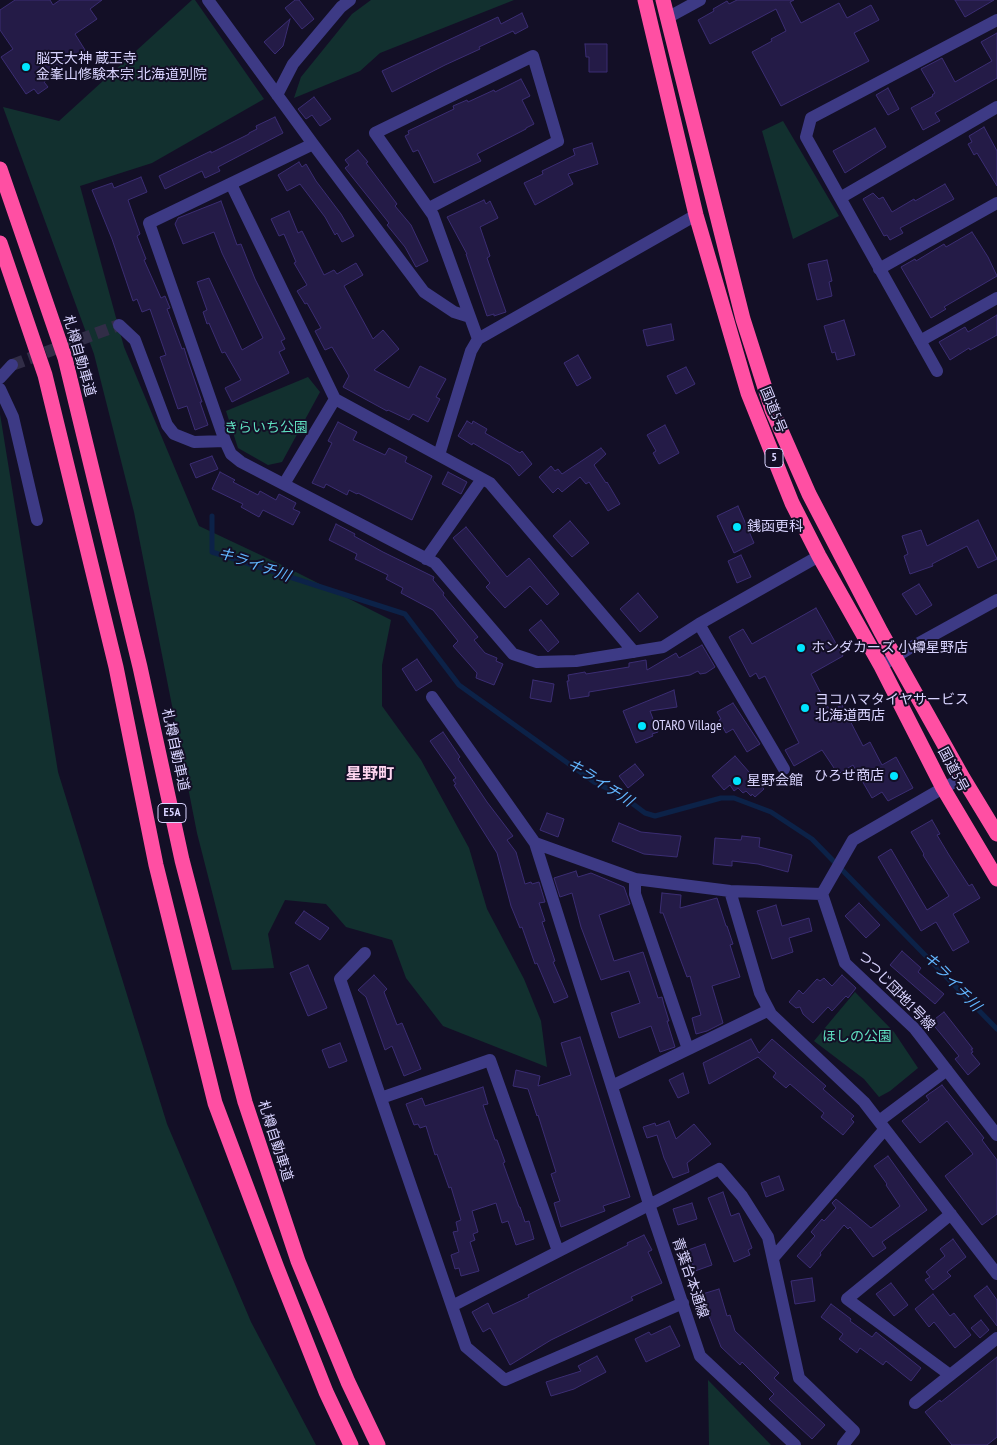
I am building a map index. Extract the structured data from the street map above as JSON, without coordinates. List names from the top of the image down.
{
  "streets": {
    "highway": [
      "札樽自動車道",
      "国道5号",
      "5",
      "E5A"
    ],
    "street": ["つつじ団地1号線", "青葉台本通線"]
  },
  "districts": ["星野町"],
  "water": ["キライチ川"],
  "parks": ["きらいち公園", "ほしの公園"],
  "places": [
    "脳天大神 蔵王寺 金峯山修験本宗 北海道別院",
    "銭函更科",
    "ホンダカーズ 小樽星野店",
    "ヨコハマタイヤサービス 北海道西店",
    "OTARO Village",
    "ひろせ商店",
    "星野会館"
  ]
}
